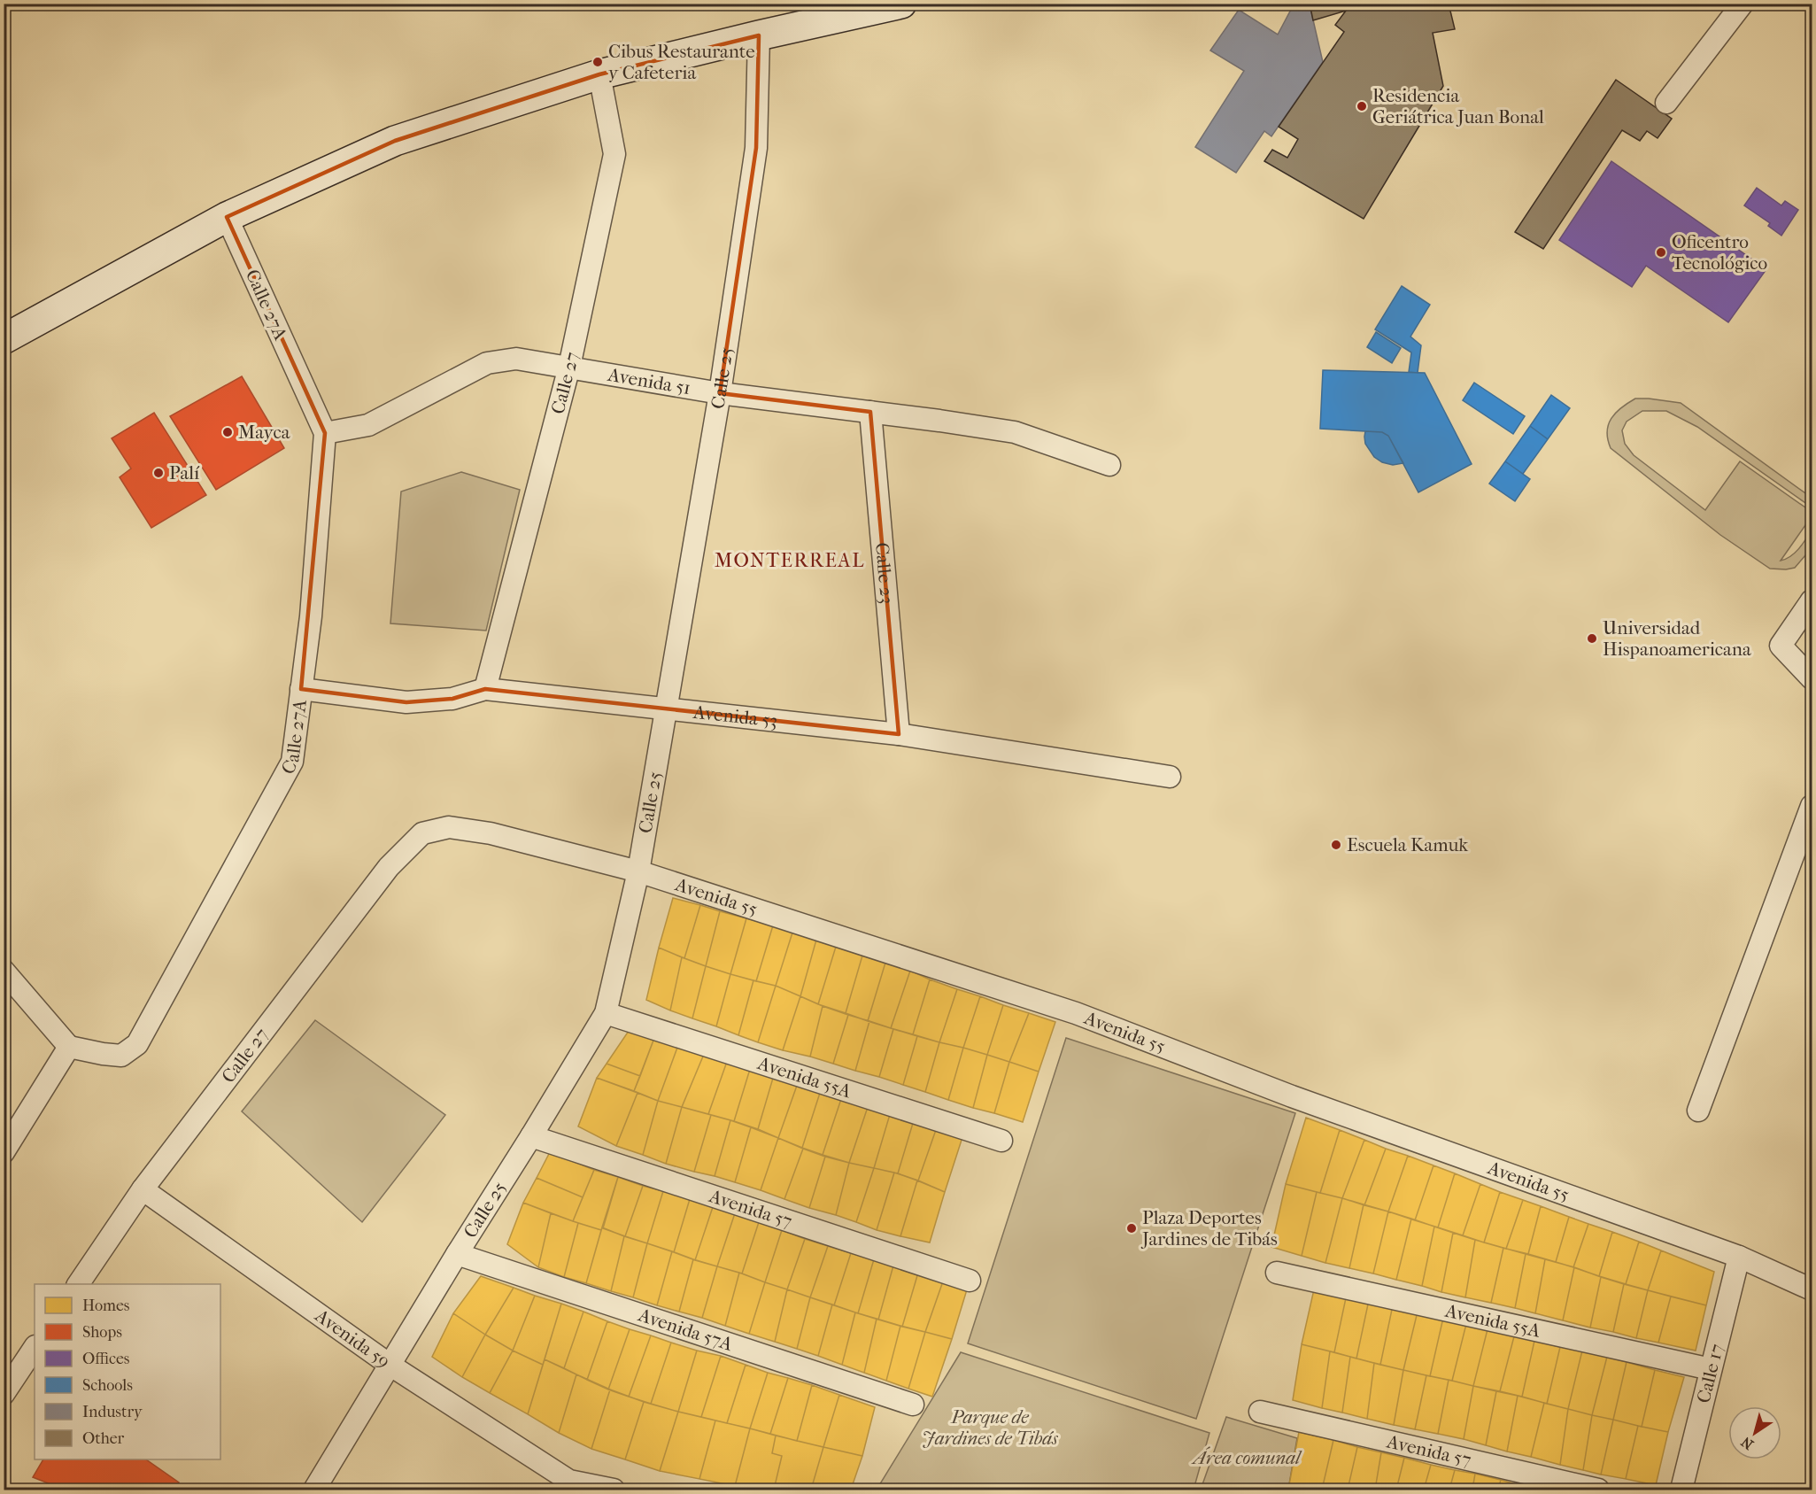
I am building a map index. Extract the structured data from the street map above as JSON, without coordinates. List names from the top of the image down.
{
  "streets": {
    "street": [
      "Calle 27A",
      "Calle 25",
      "Avenida 51",
      "Calle 27",
      "Calle 23",
      "Avenida 53",
      "Avenida 55",
      "Avenida 55A",
      "Avenida 57",
      "Avenida 57A",
      "Avenida 59",
      "Calle 17"
    ]
  },
  "crossings": [
    ["Calle 27A", "Avenida 51"],
    ["Calle 27A", "Avenida 53"],
    ["Calle 25", "Avenida 51"],
    ["Calle 25", "Avenida 53"],
    ["Calle 25", "Avenida 55"],
    ["Calle 25", "Avenida 55A"],
    ["Calle 25", "Avenida 57"],
    ["Calle 25", "Avenida 57A"],
    ["Calle 25", "Avenida 59"],
    ["Avenida 51", "Calle 27"],
    ["Avenida 51", "Calle 23"],
    ["Calle 27", "Avenida 53"],
    ["Calle 27", "Avenida 55"],
    ["Calle 27", "Avenida 59"],
    ["Calle 23", "Avenida 53"],
    ["Avenida 55", "Calle 17"],
    ["Avenida 55A", "Calle 17"]
  ],
  "districts": ["MONTERREAL"],
  "parks": ["Parque de Jardines de Tibás", "Área comunal"],
  "places": [
    "Cibus Restaurante y Cafeteria",
    "Residencia Geriátrica Juan Bonal",
    "Oficentro Tecnológico",
    "Mayca",
    "Palí",
    "Universidad Hispanoamericana",
    "Escuela Kamuk",
    "Plaza Deportes Jardines de Tibás"
  ],
  "legend": [
    "Homes",
    "Shops",
    "Offices",
    "Schools",
    "Industry",
    "Other"
  ],
  "north": "bottom left"
}
